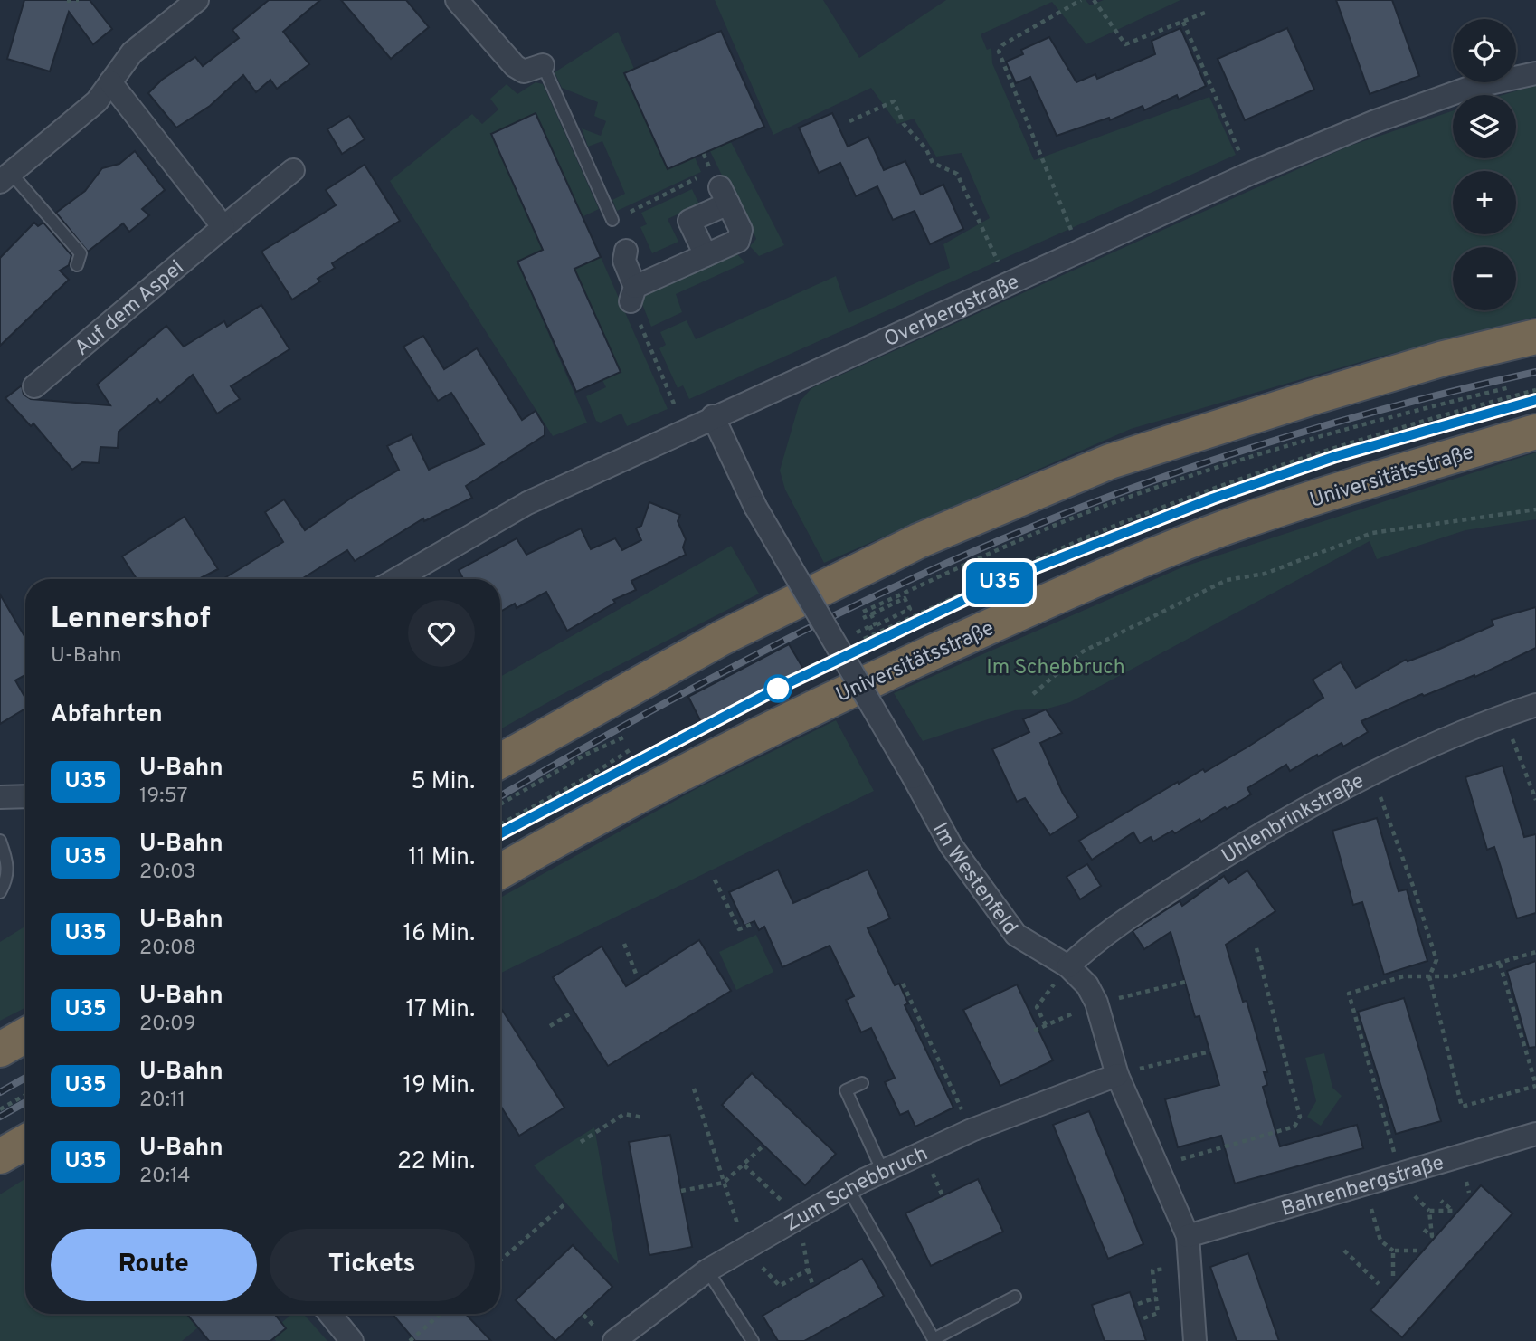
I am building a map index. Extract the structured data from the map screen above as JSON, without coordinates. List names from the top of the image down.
{
  "streets": {
    "highway": ["Universitätsstraße"],
    "street": [
      "Auf dem Aspei",
      "Overbergstraße",
      "Uhlenbrinkstraße",
      "Im Westenfeld",
      "Bahrenbergstraße",
      "Zum Schebbruch"
    ]
  },
  "crossings": [
    ["Overbergstraße", "Im Westenfeld"],
    ["Uhlenbrinkstraße", "Im Westenfeld"],
    ["Im Westenfeld", "Bahrenbergstraße"],
    ["Im Westenfeld", "Zum Schebbruch"]
  ],
  "parks": ["Im Schebbruch"],
  "lines": ["metro line U35"],
  "page": {
    "on_map": "U35",
    "map_buttons": ["+", "−"],
    "heading": [
      ["Lennershof", "U-Bahn"],
      "Abfahrten"
    ],
    "list": [
      {
        "mark": "U35",
        "name": "U-Bahn",
        "note": "19:57",
        "value": "5 Min."
      },
      {
        "mark": "U35",
        "name": "U-Bahn",
        "note": "20:03",
        "value": "11 Min."
      },
      {
        "mark": "U35",
        "name": "U-Bahn",
        "note": "20:08",
        "value": "16 Min."
      },
      {
        "mark": "U35",
        "name": "U-Bahn",
        "note": "20:09",
        "value": "17 Min."
      },
      {
        "mark": "U35",
        "name": "U-Bahn",
        "note": "20:11",
        "value": "19 Min."
      },
      {
        "mark": "U35",
        "name": "U-Bahn",
        "note": "20:14",
        "value": "22 Min."
      }
    ],
    "buttons": ["Route", "Tickets"]
  }
}
